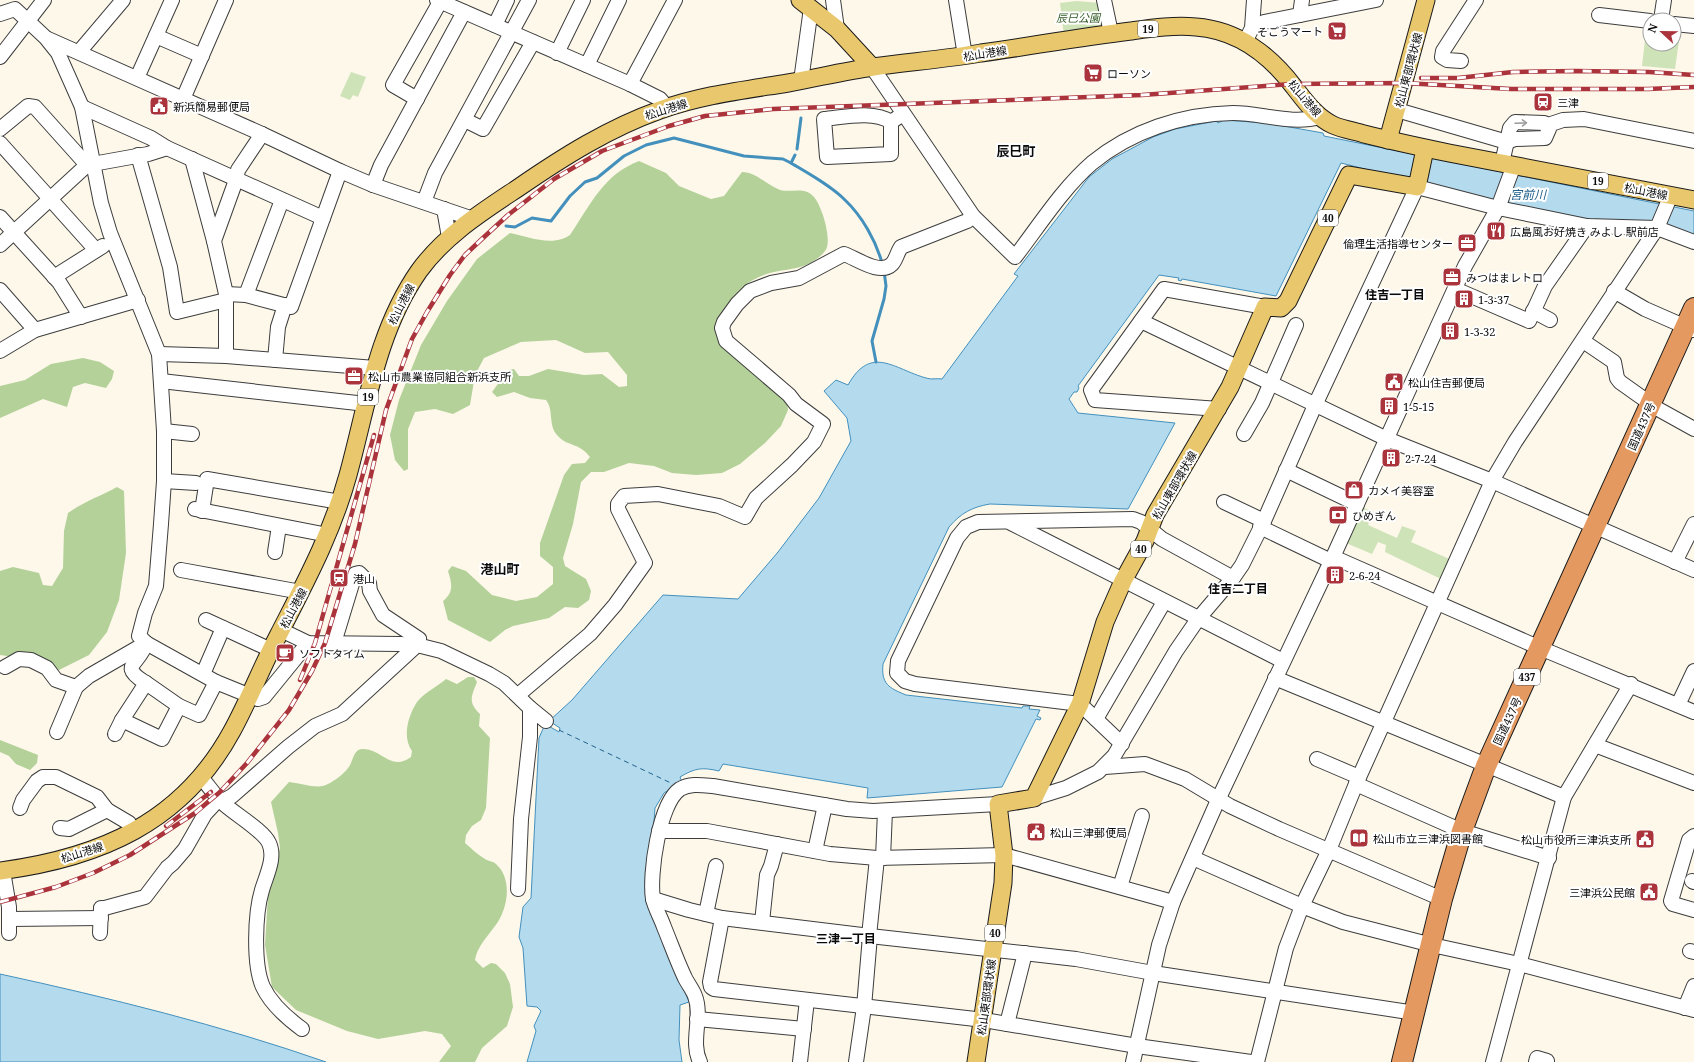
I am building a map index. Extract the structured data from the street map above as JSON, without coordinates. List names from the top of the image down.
{
  "streets": {
    "highway": ["国道437号", "437"],
    "main road": [
      "19",
      "松山港線",
      "松山東部環状線",
      "40"
    ]
  },
  "crossings": [
    ["松山港線", "松山東部環状線"],
    ["松山東部環状線", "40"]
  ],
  "districts": [
    "辰巳町",
    "住吉一丁目",
    "港山町",
    "住吉二丁目",
    "三津一丁目"
  ],
  "water": ["宮前川"],
  "parks": ["辰巳公園"],
  "places": {
    "supermarket": ["そごうマート", "ローソン"],
    "station": ["三津", "港山"],
    "public building": [
      "新浜簡易郵便局",
      "松山住吉郵便局",
      "松山三津郵便局",
      "松山市役所三津浜支所",
      "三津浜公民館"
    ],
    "restaurant": ["広島風お好焼き みよし 駅前店"],
    "office": ["倫理生活指導センター", "みつはまレトロ", "松山市農業協同組合新浜支所"],
    "building": [
      "1-3-37",
      "1-3-32",
      "1-5-15",
      "2-7-24",
      "2-6-24"
    ],
    "shop": ["カメイ美容室"],
    "bank": ["ひめぎん"],
    "cafe": ["ソフトタイム"],
    "library": ["松山市立三津浜図書館"]
  },
  "north": "left"
}
